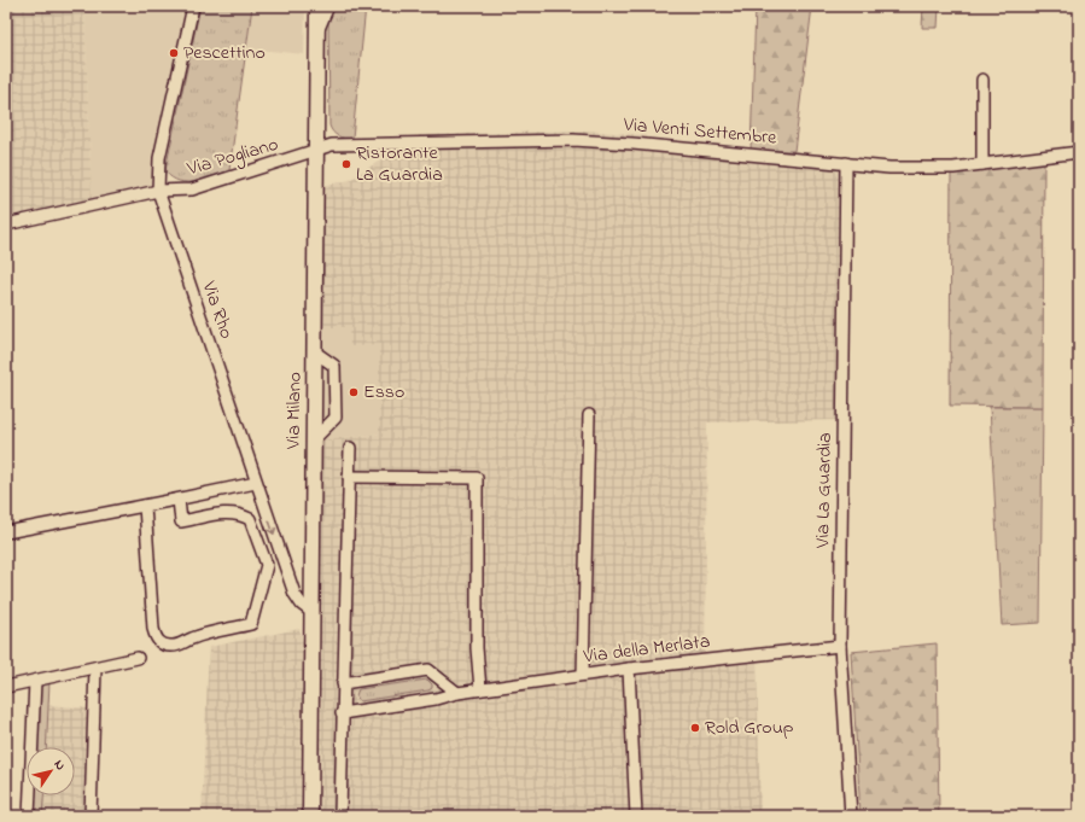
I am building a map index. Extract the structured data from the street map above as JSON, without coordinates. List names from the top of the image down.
{
  "streets": {
    "main road": ["Via Milano"],
    "street": [
      "Via Venti Settembre",
      "Via Pogliano",
      "Via Rho",
      "Via La Guardia",
      "Via della Merlata"
    ]
  },
  "crossings": [
    ["Via Venti Settembre", "Via Pogliano"],
    ["Via Venti Settembre", "Via Milano"],
    ["Via Venti Settembre", "Via La Guardia"],
    ["Via Pogliano", "Via Rho"],
    ["Via Pogliano", "Via Milano"],
    ["Via Rho", "Via Milano"],
    ["Via La Guardia", "Via della Merlata"]
  ],
  "places": [
    "Pescettino",
    "Ristorante La Guardia",
    "Esso",
    "Rold Group"
  ],
  "north": "top right"
}
